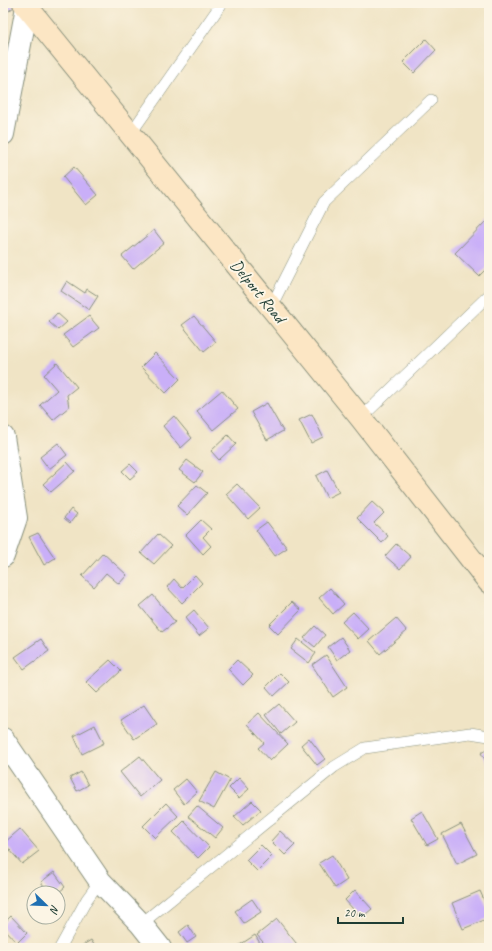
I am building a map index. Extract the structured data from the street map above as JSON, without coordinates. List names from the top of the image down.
{
  "streets": {
    "street": ["Delport Road"]
  },
  "scale_bar": "20 m",
  "north": "bottom right"
}
